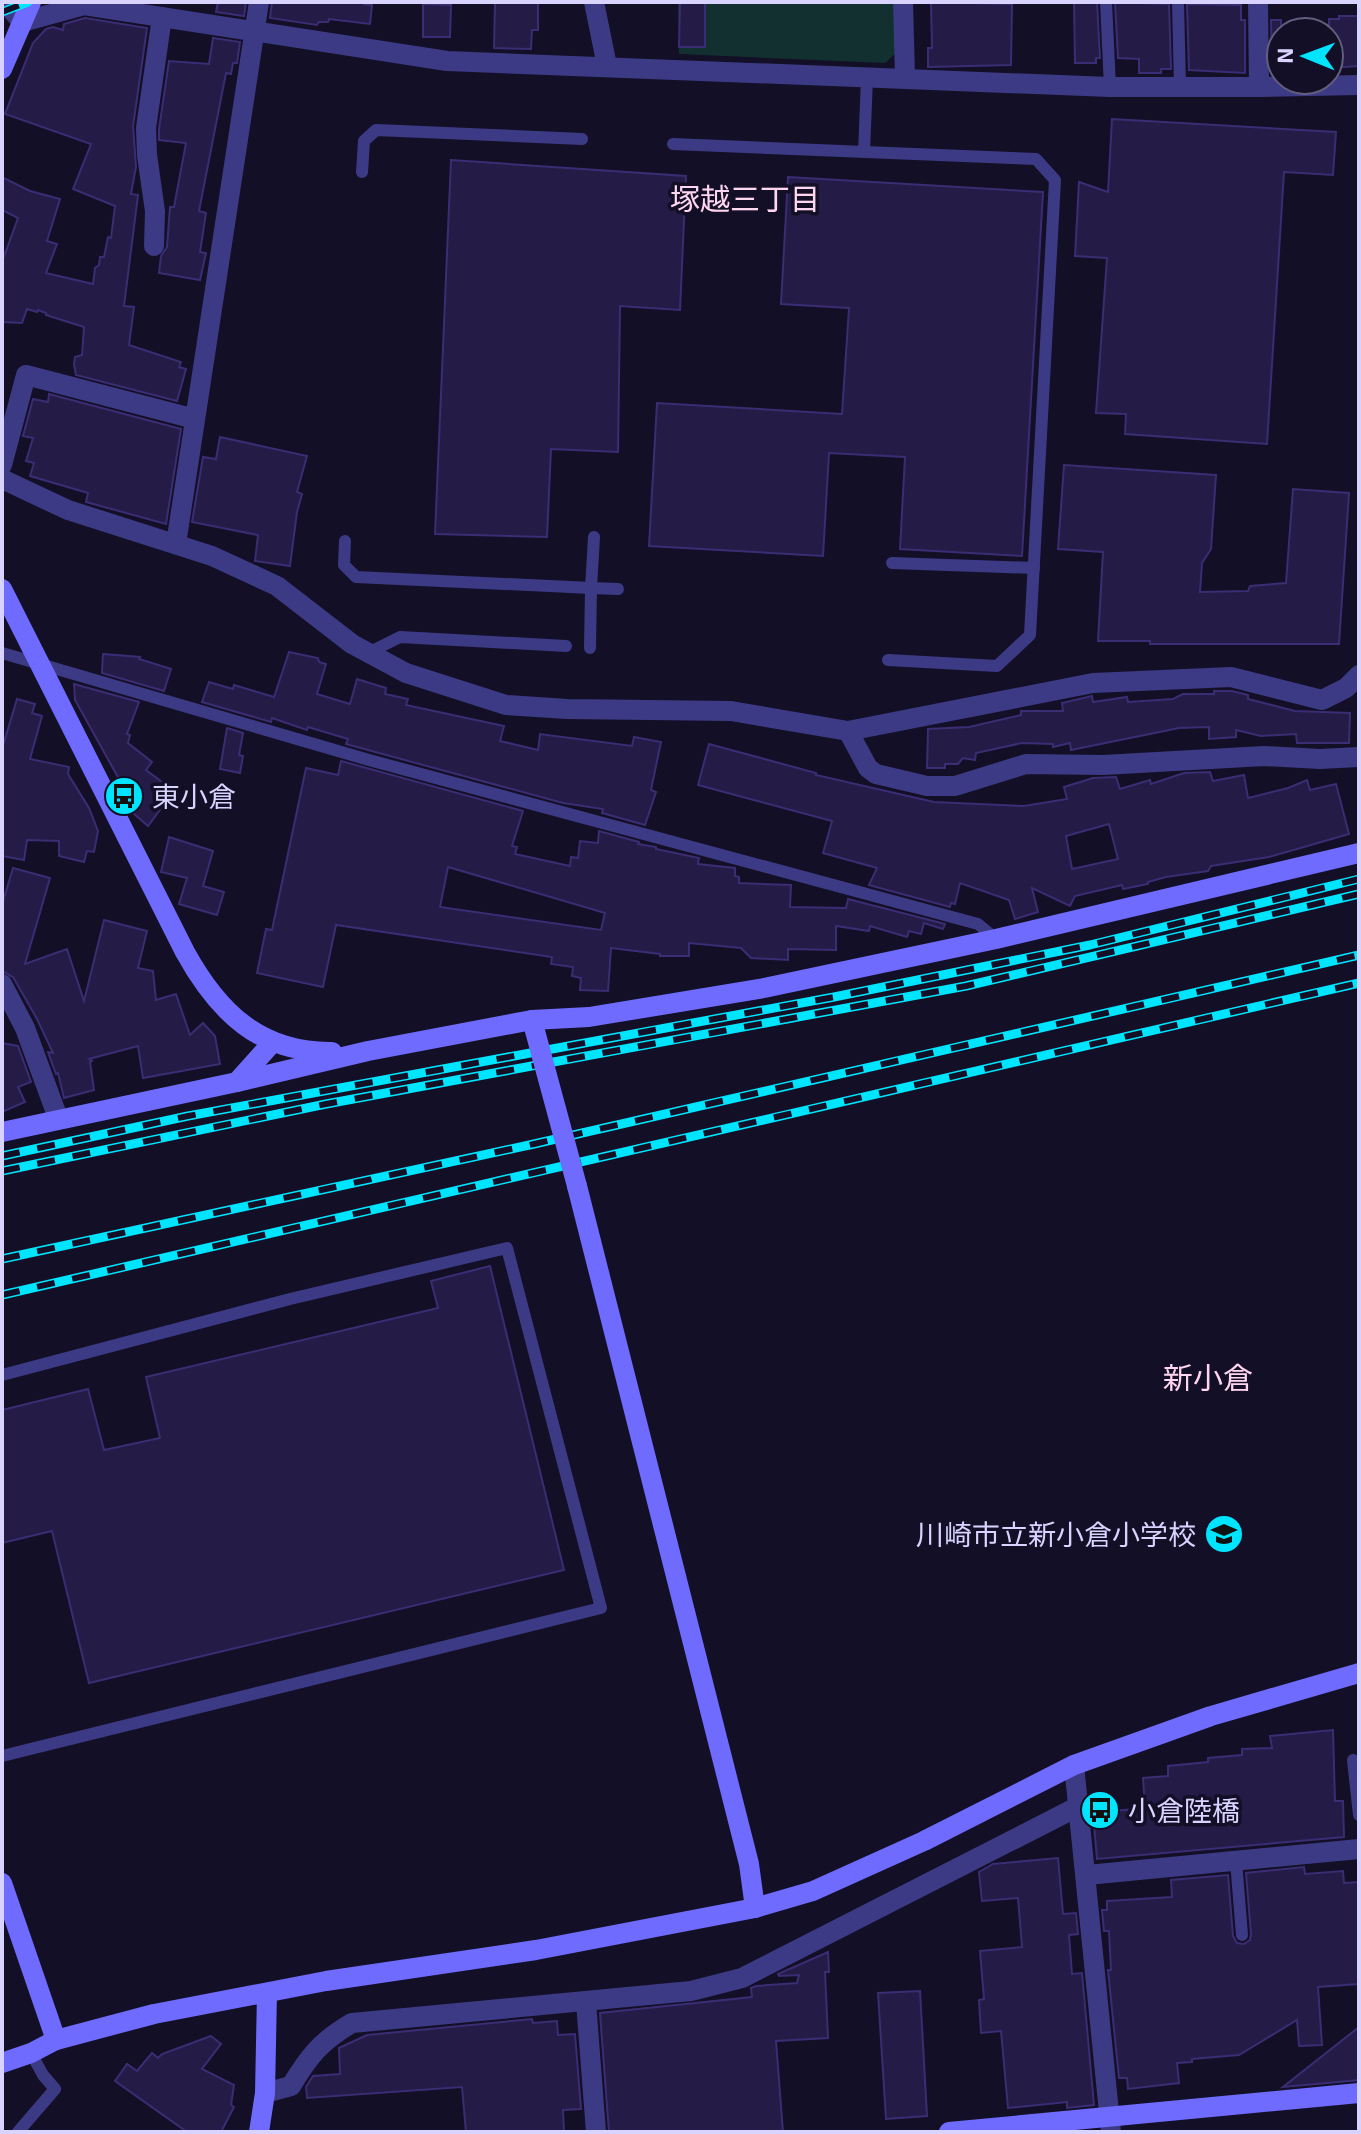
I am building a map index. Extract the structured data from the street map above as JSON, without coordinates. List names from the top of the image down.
{
  "districts": ["塚越三丁目", "新小倉"],
  "places": {
    "bus stop": ["東小倉", "小倉陸橋"],
    "school or university": ["川崎市立新小倉小学校"]
  },
  "north": "left"
}
